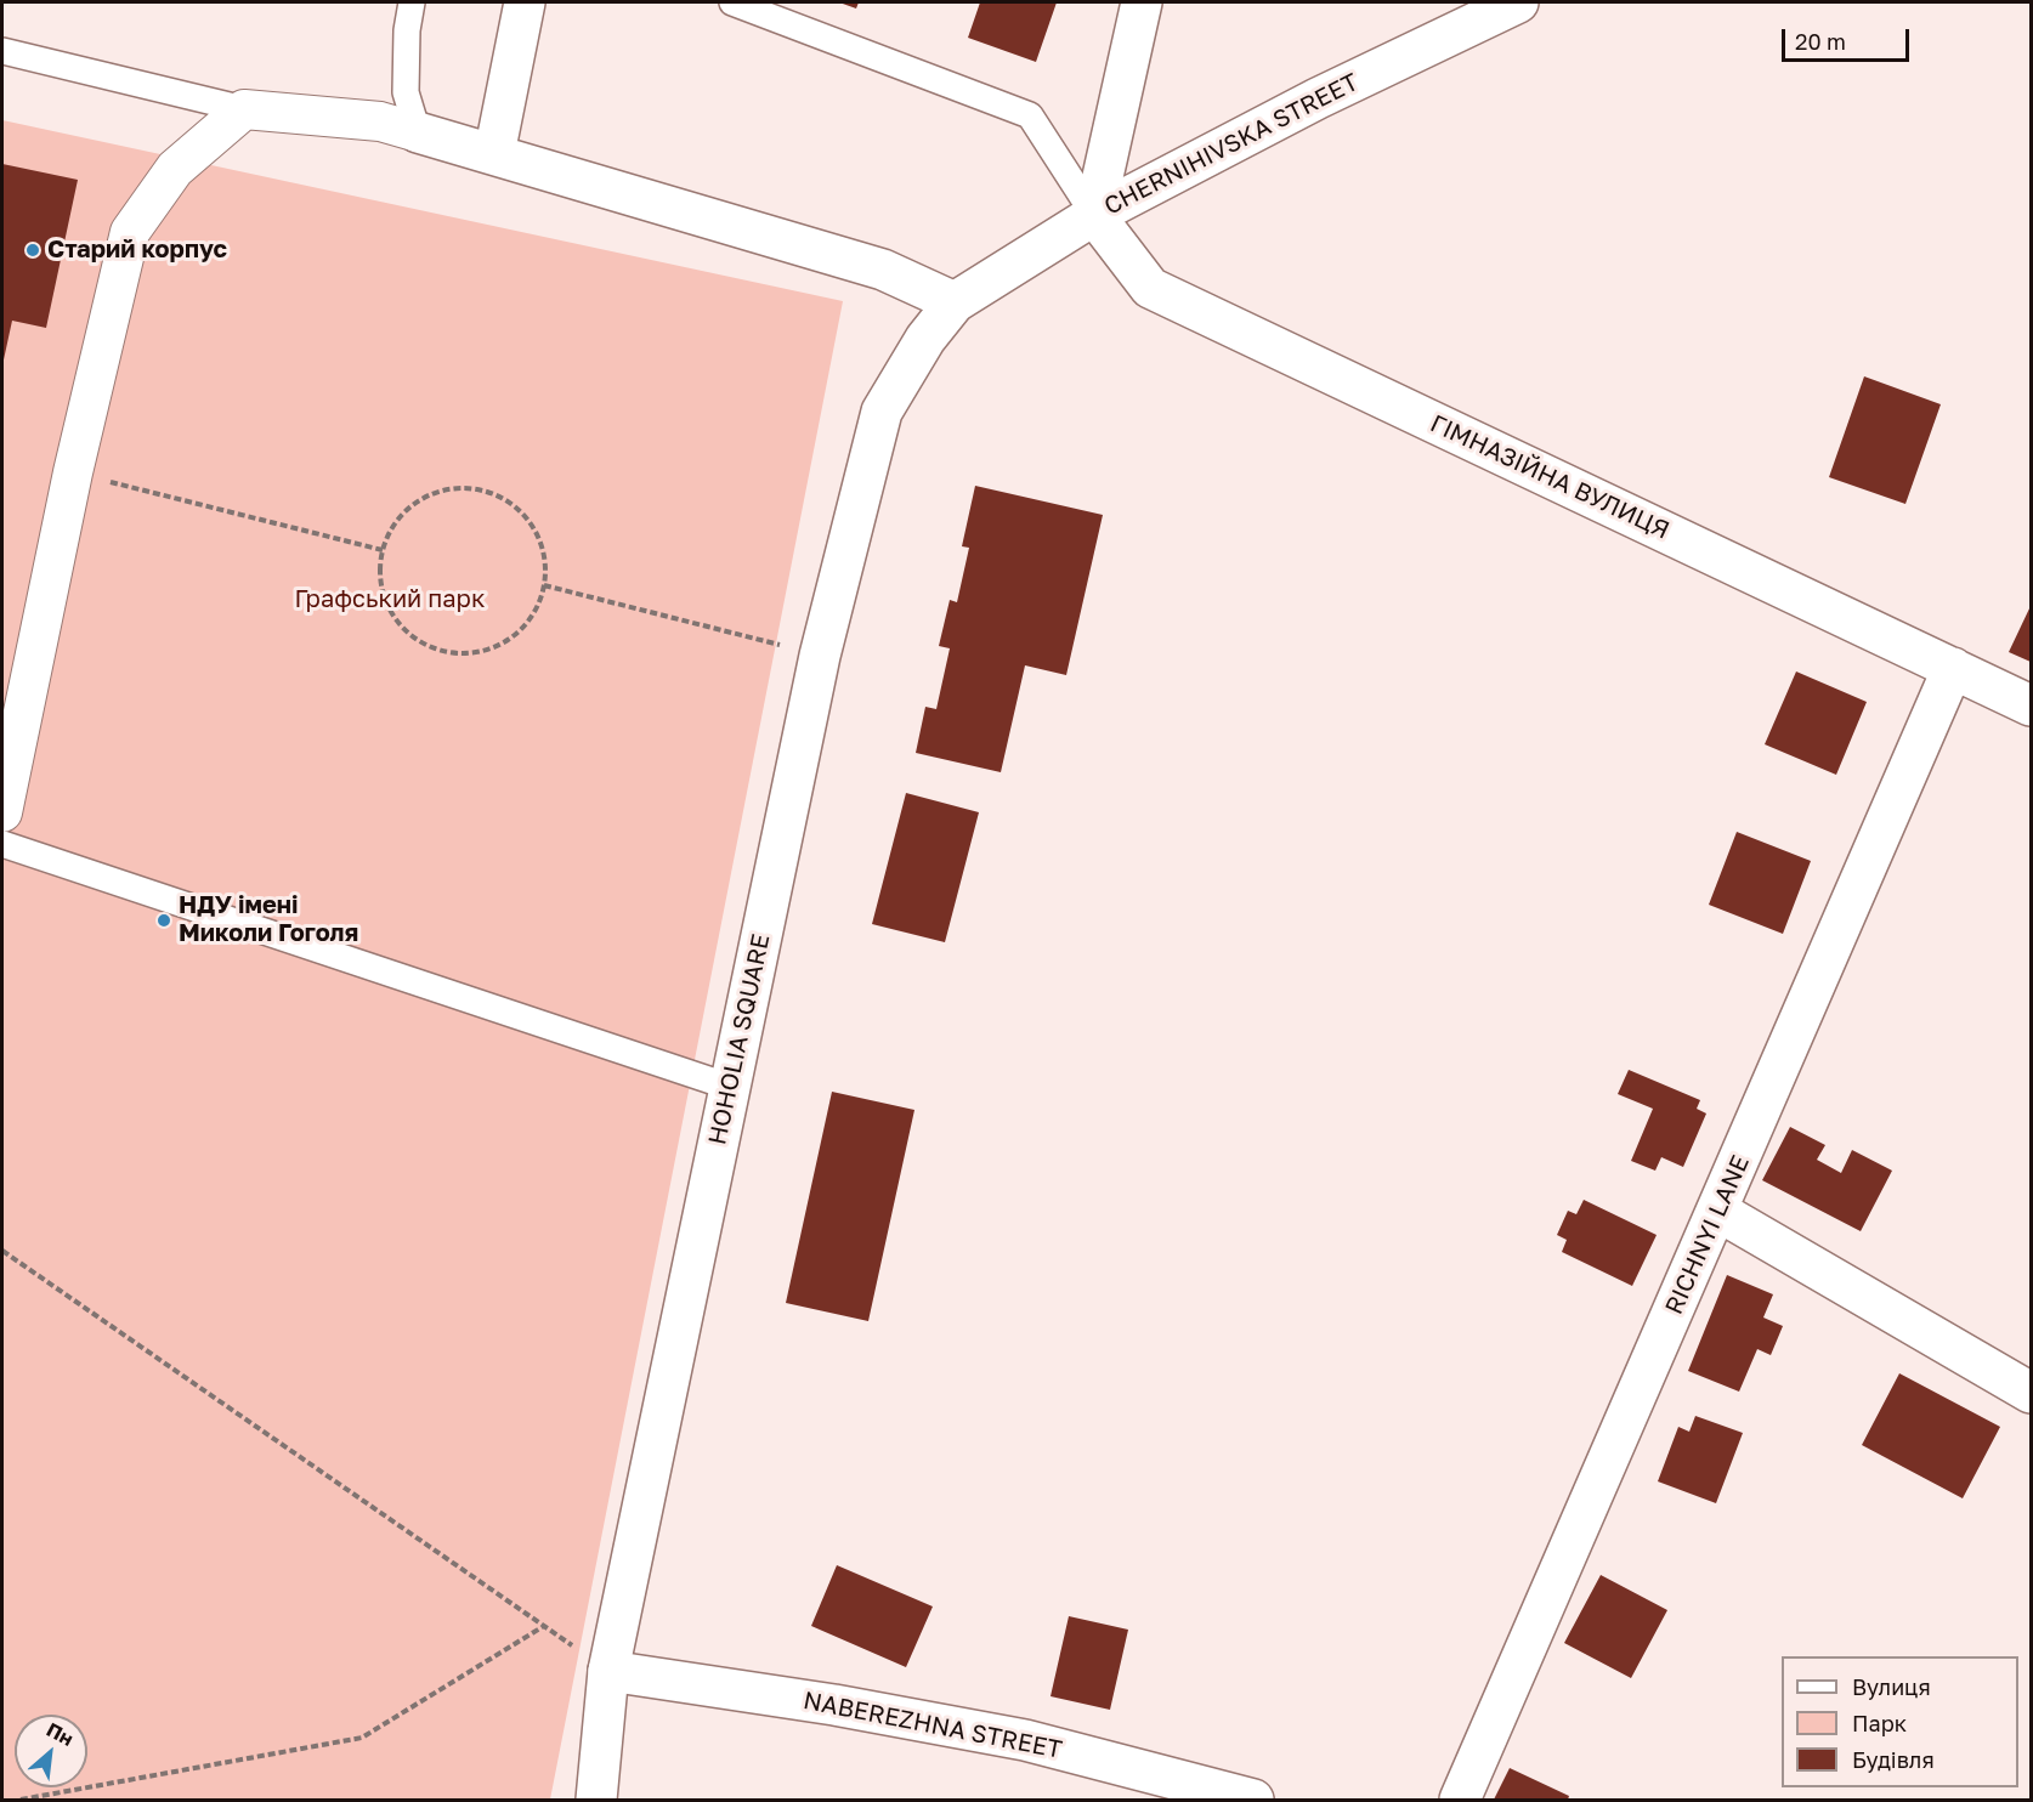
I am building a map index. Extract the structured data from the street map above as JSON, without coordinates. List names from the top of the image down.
{
  "streets": {
    "street": [
      "CHERNIHIVSKA STREET",
      "ГІМНАЗІЙНА ВУЛИЦЯ",
      "HOHOLIA SQUARE",
      "RICHNYI LANE",
      "NABEREZHNA STREET"
    ]
  },
  "crossings": [
    ["CHERNIHIVSKA STREET", "ГІМНАЗІЙНА ВУЛИЦЯ"],
    ["CHERNIHIVSKA STREET", "HOHOLIA SQUARE"],
    ["ГІМНАЗІЙНА ВУЛИЦЯ", "RICHNYI LANE"],
    ["HOHOLIA SQUARE", "NABEREZHNA STREET"]
  ],
  "parks": ["Графський парк"],
  "places": ["Старий корпус", "НДУ імені Миколи Гоголя"],
  "legend": ["Вулиця", "Парк", "Будівля"],
  "scale_bar": "20 m",
  "north": "top right"
}
